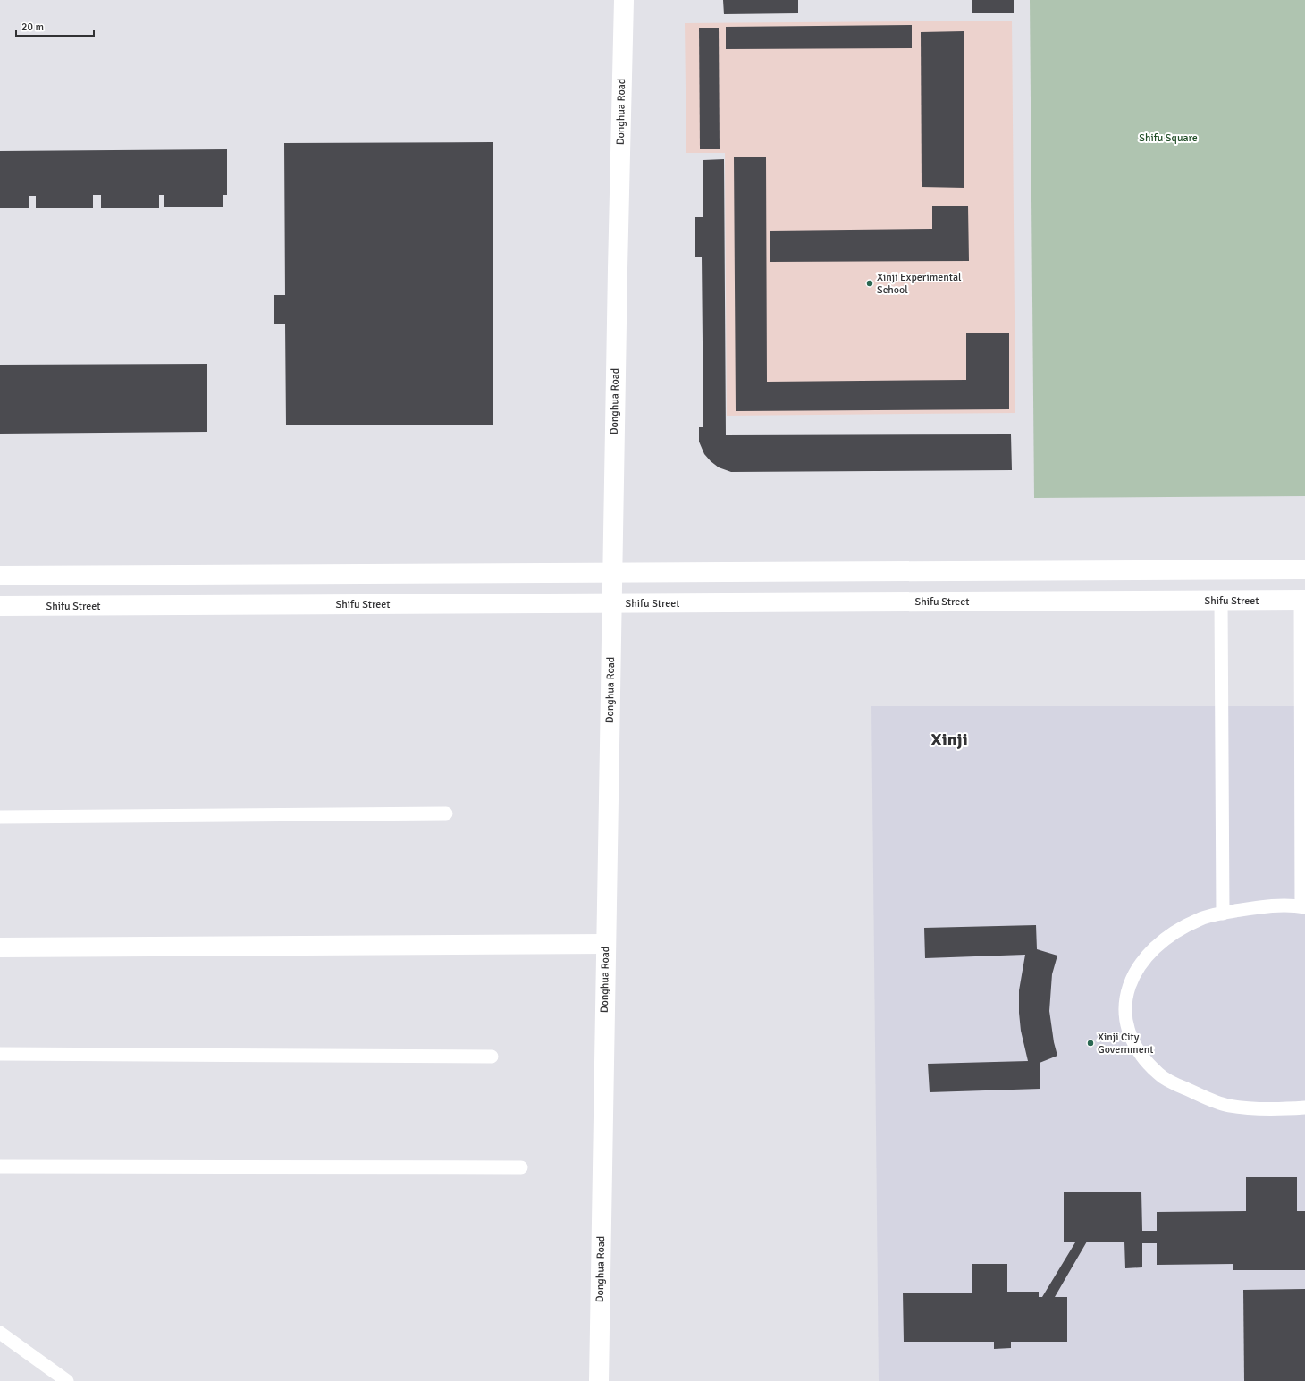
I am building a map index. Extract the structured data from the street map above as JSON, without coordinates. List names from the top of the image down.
{
  "streets": {
    "main road": ["Donghua Road", "Shifu Street"]
  },
  "crossings": [
    ["Donghua Road", "Shifu Street"]
  ],
  "districts": ["Xinji"],
  "parks": ["Shifu Square"],
  "places": ["Xinji Experimental School", "Xinji City Government"],
  "scale_bar": "20 m"
}
